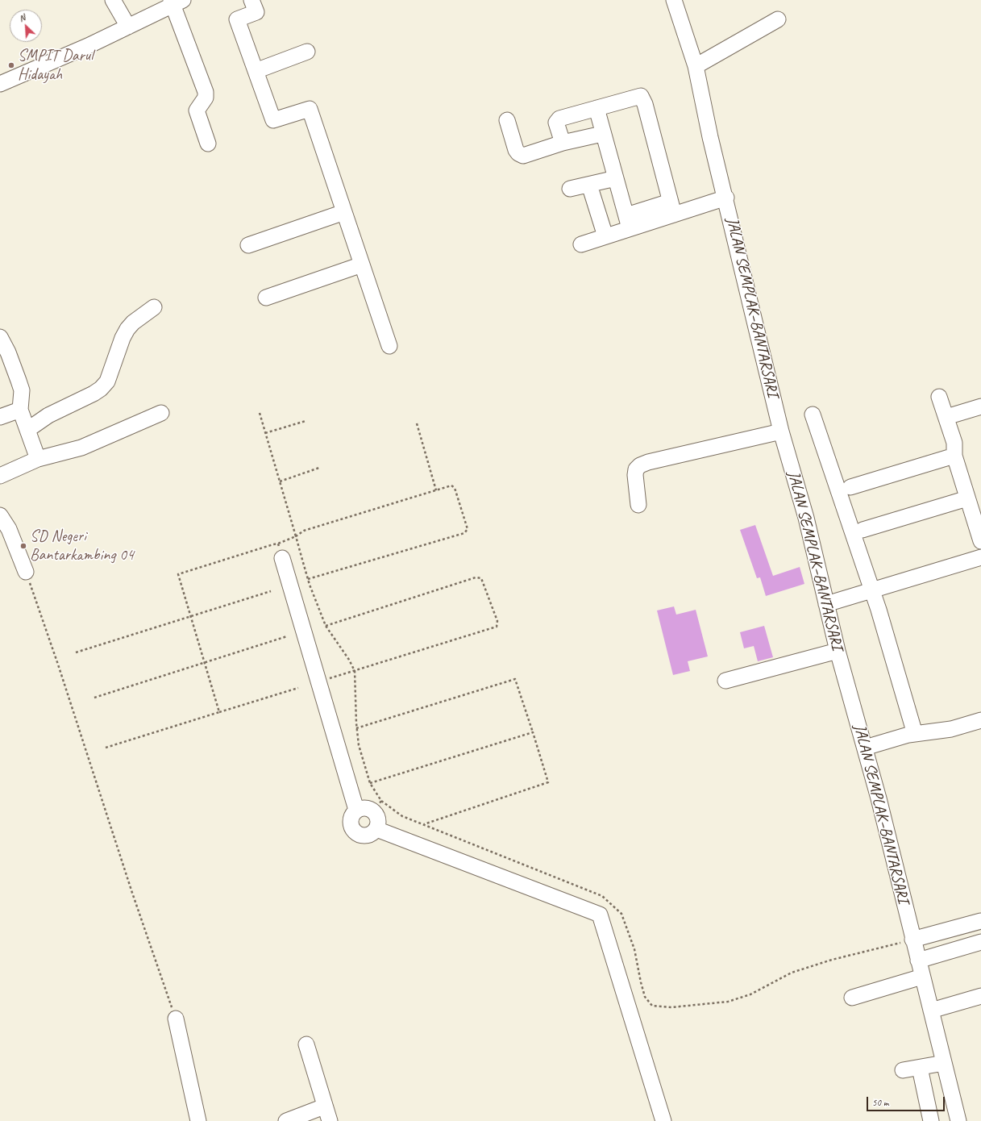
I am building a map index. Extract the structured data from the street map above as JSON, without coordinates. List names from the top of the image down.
{
  "streets": {
    "street": ["JALAN SEMPLAK–BANTARSARI"]
  },
  "places": ["SMPIT Darul Hidayah", "SD Negeri Bantarkambing 04"],
  "scale_bar": "50 m",
  "north": "top left"
}
